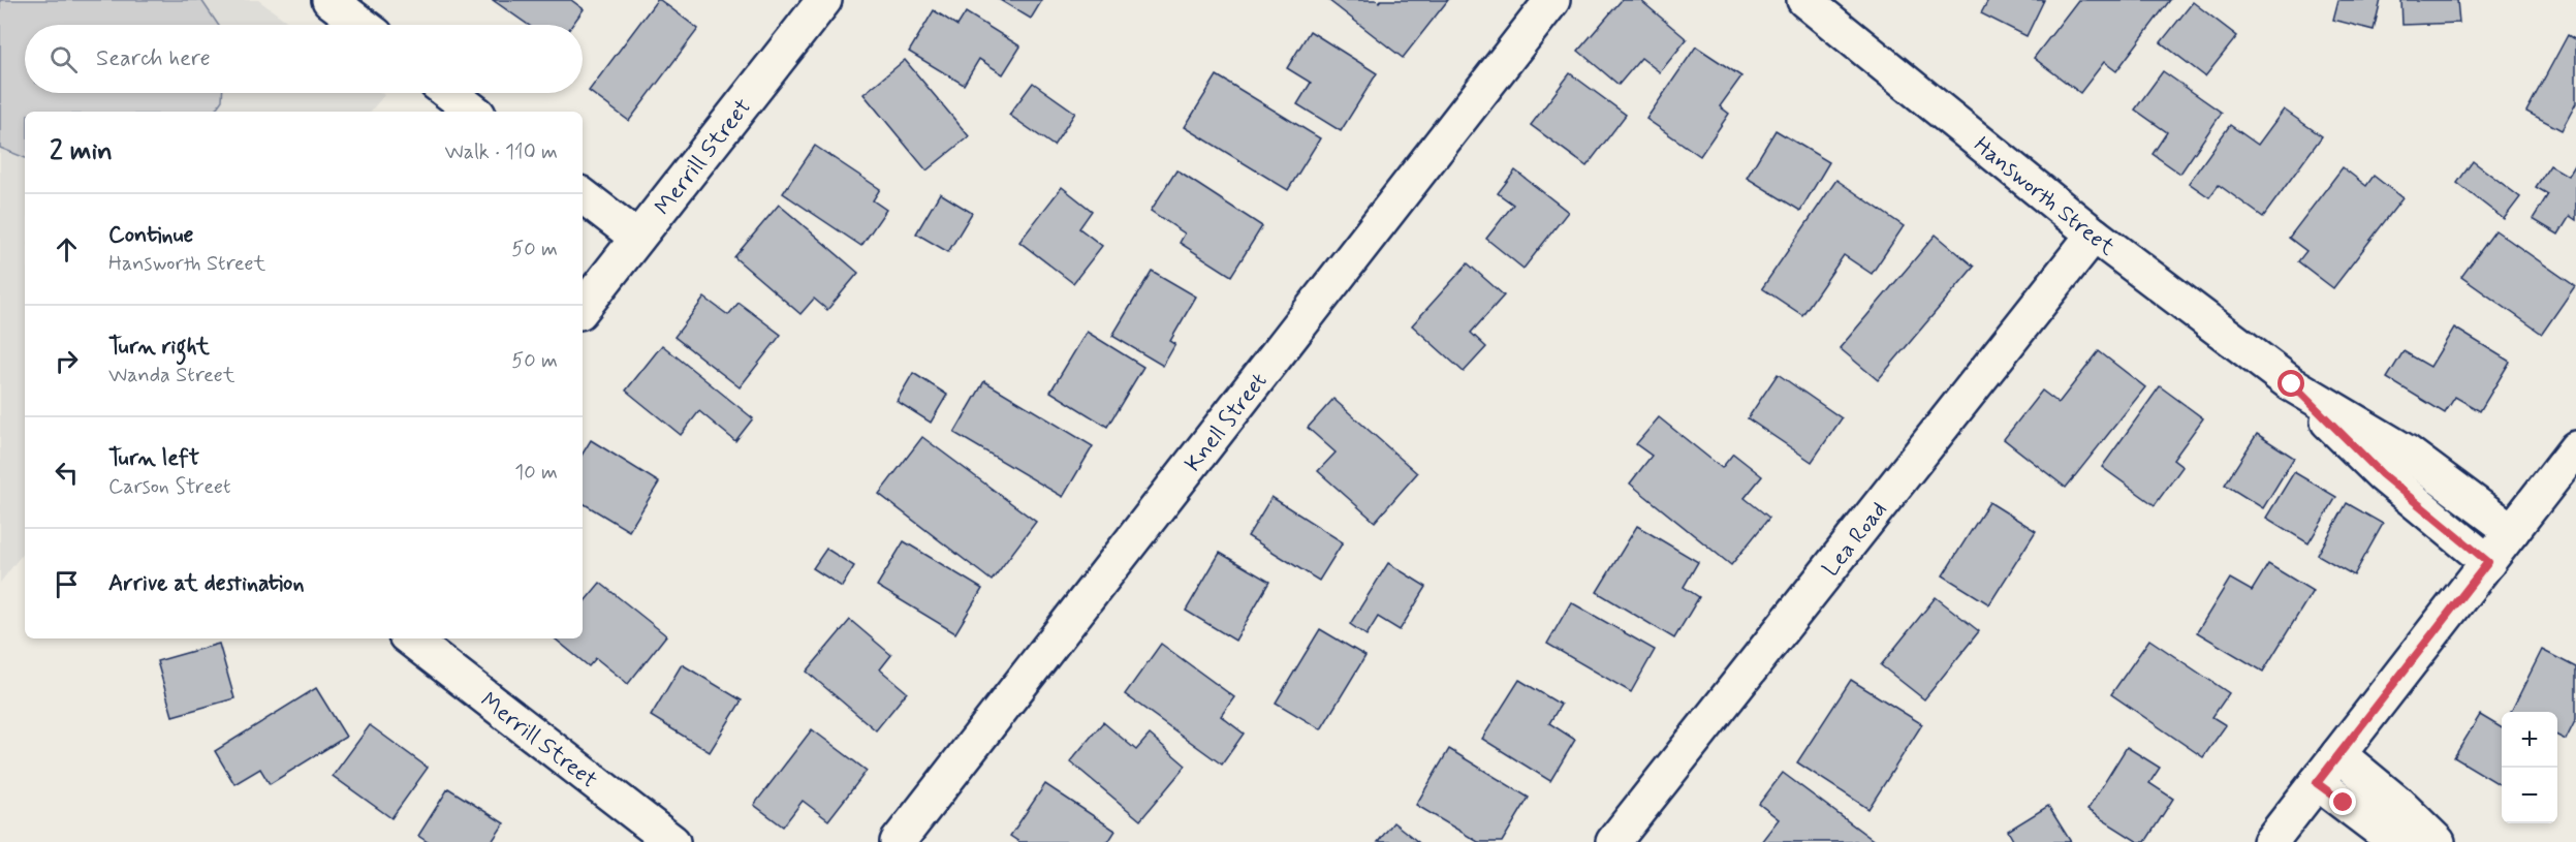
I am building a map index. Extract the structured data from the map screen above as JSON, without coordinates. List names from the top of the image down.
{
  "streets": {
    "street": [
      "Merrill Street",
      "Hansworth Street",
      "Knell Street",
      "Lea Road"
    ]
  },
  "crossings": [
    ["Hansworth Street", "Lea Road"]
  ],
  "page": {
    "search": "Search here",
    "heading": ["2 min", "Walk · 110 m"],
    "list": [
      ["Continue", "Hansworth Street", "50 m"],
      ["Turn right", "Wanda Street", "50 m"],
      ["Turn left", "Carson Street", "10 m"],
      "Arrive at destination"
    ],
    "map_buttons": ["+", "−"]
  }
}
